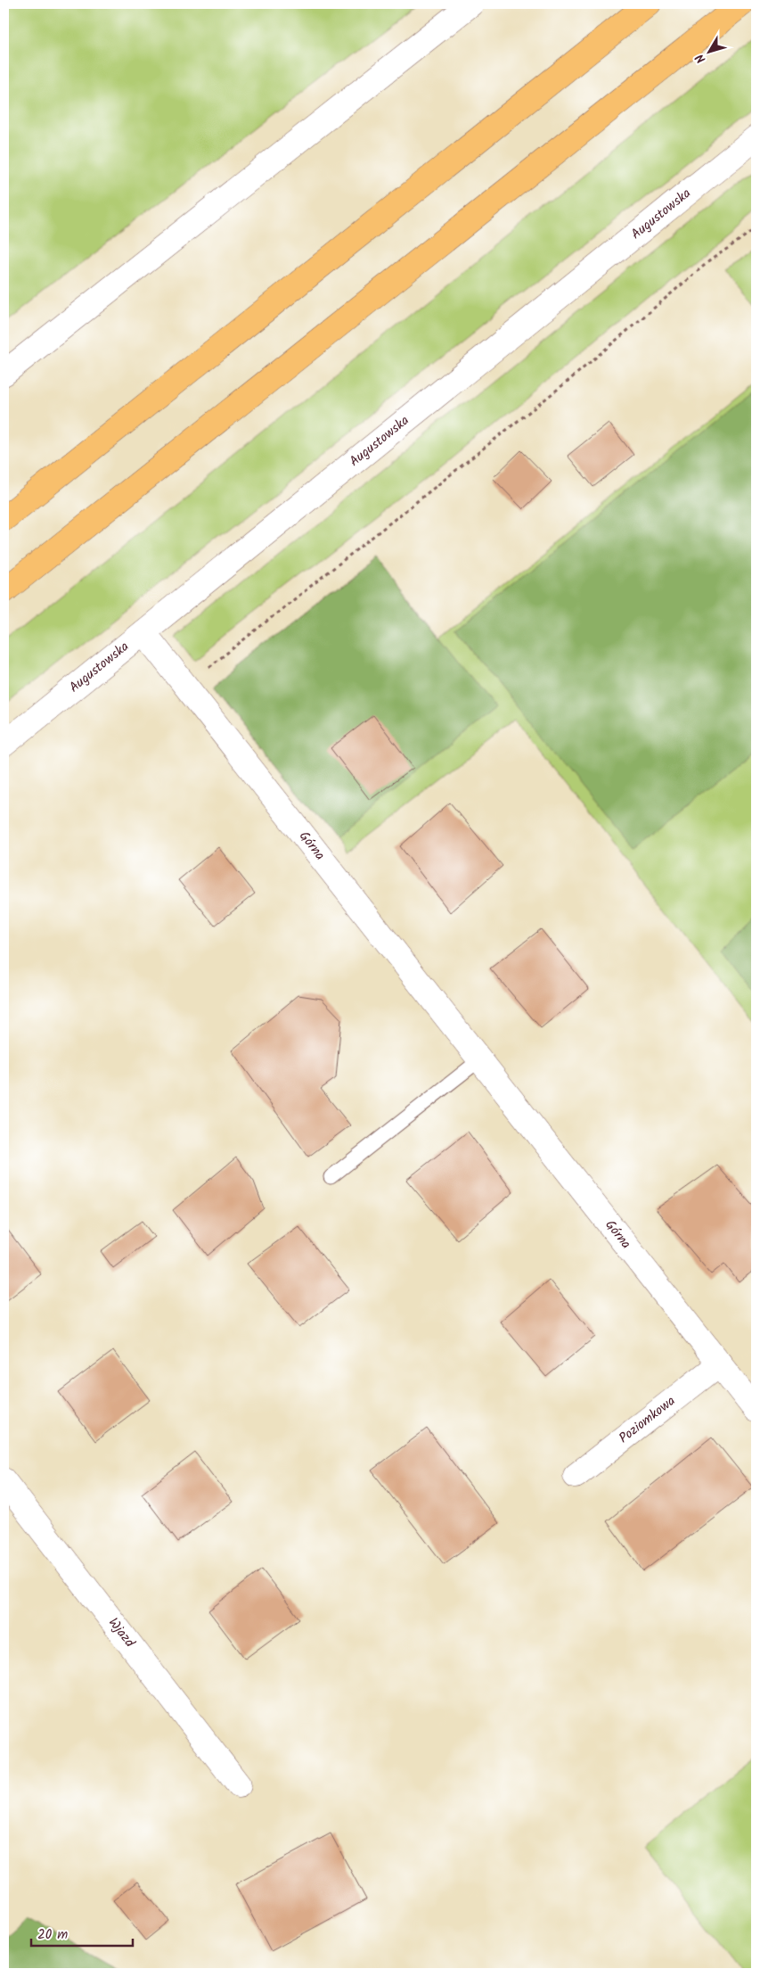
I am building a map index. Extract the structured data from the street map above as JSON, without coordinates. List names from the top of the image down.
{
  "streets": {
    "street": [
      "Augustowska",
      "Górna",
      "Poziomkowa",
      "Wjazd"
    ]
  },
  "crossings": [
    ["Augustowska", "Górna"],
    ["Górna", "Poziomkowa"]
  ],
  "scale_bar": "20 m",
  "north": "bottom left"
}
